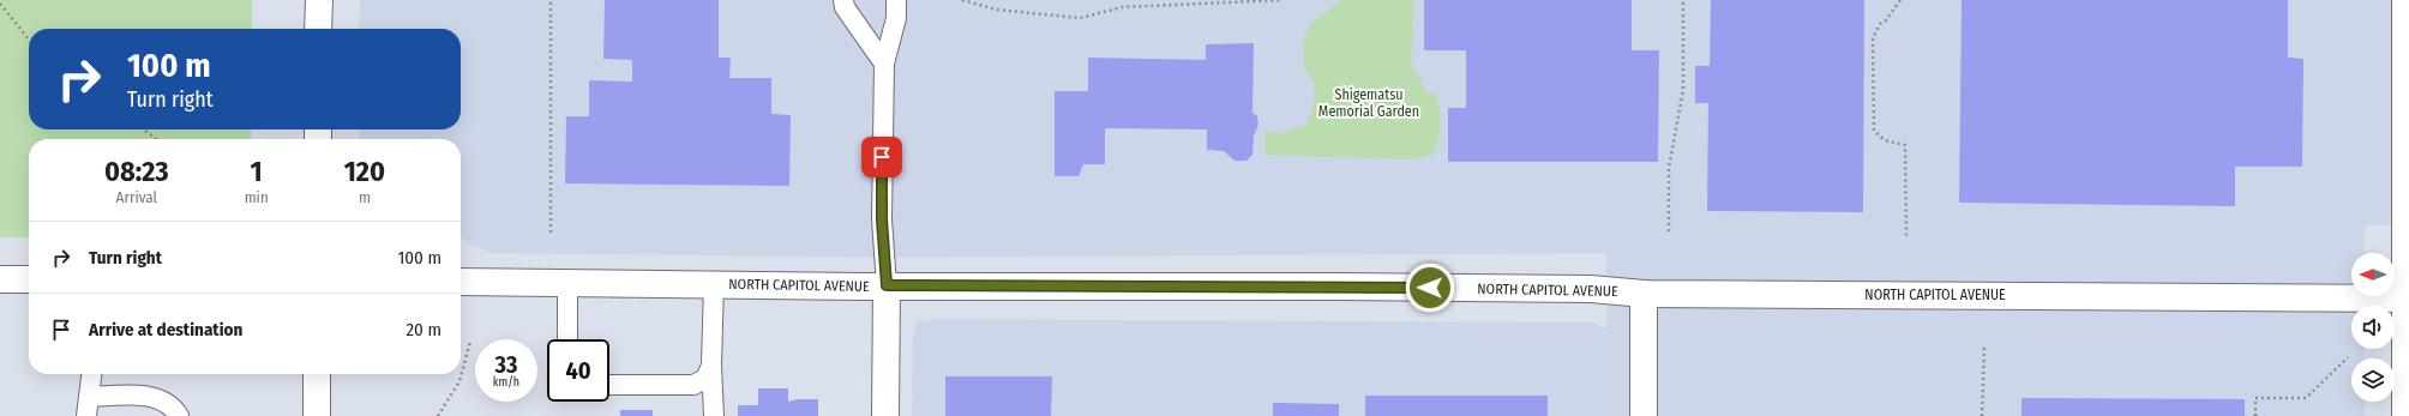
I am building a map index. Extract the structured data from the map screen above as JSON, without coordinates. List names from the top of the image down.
{
  "streets": {
    "street": ["NORTH CAPITOL AVENUE"]
  },
  "parks": ["Shigematsu Memorial Garden"],
  "north": "left",
  "page": {
    "turn": ["100 m", "Turn right"],
    "eta": [
      "08:23",
      "Arrival",
      "1",
      "min",
      "120",
      "m"
    ],
    "list": [
      {
        "name": "Turn right",
        "value": "100 m"
      },
      {
        "name": "Arrive at destination",
        "value": "20 m"
      }
    ],
    "speed": "33 km/h",
    "limit": "40"
  }
}
